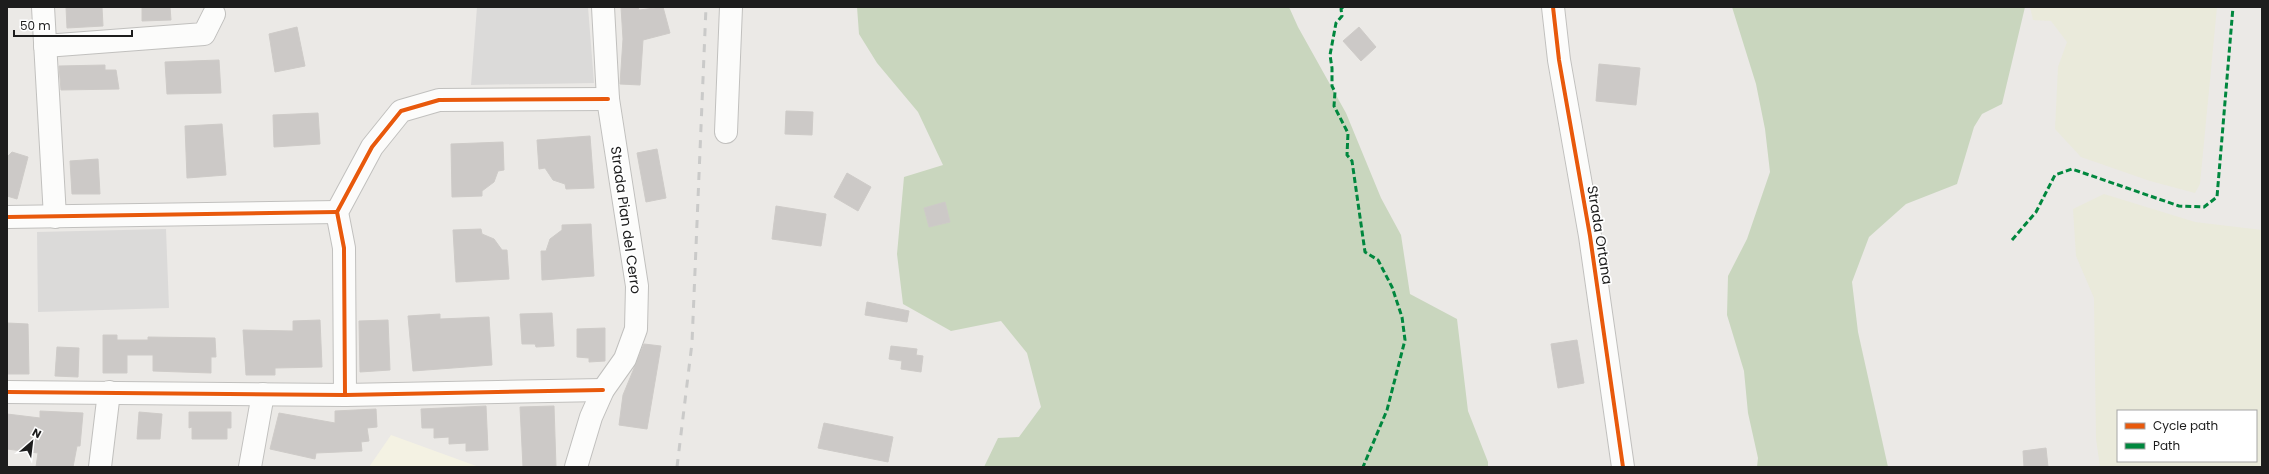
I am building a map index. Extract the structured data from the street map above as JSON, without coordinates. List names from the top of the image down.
{
  "streets": {
    "street": ["Strada Pian del Cerro", "Strada Ortana"]
  },
  "legend": ["Cycle path", "Path"],
  "scale_bar": "50 m",
  "north": "top right"
}
